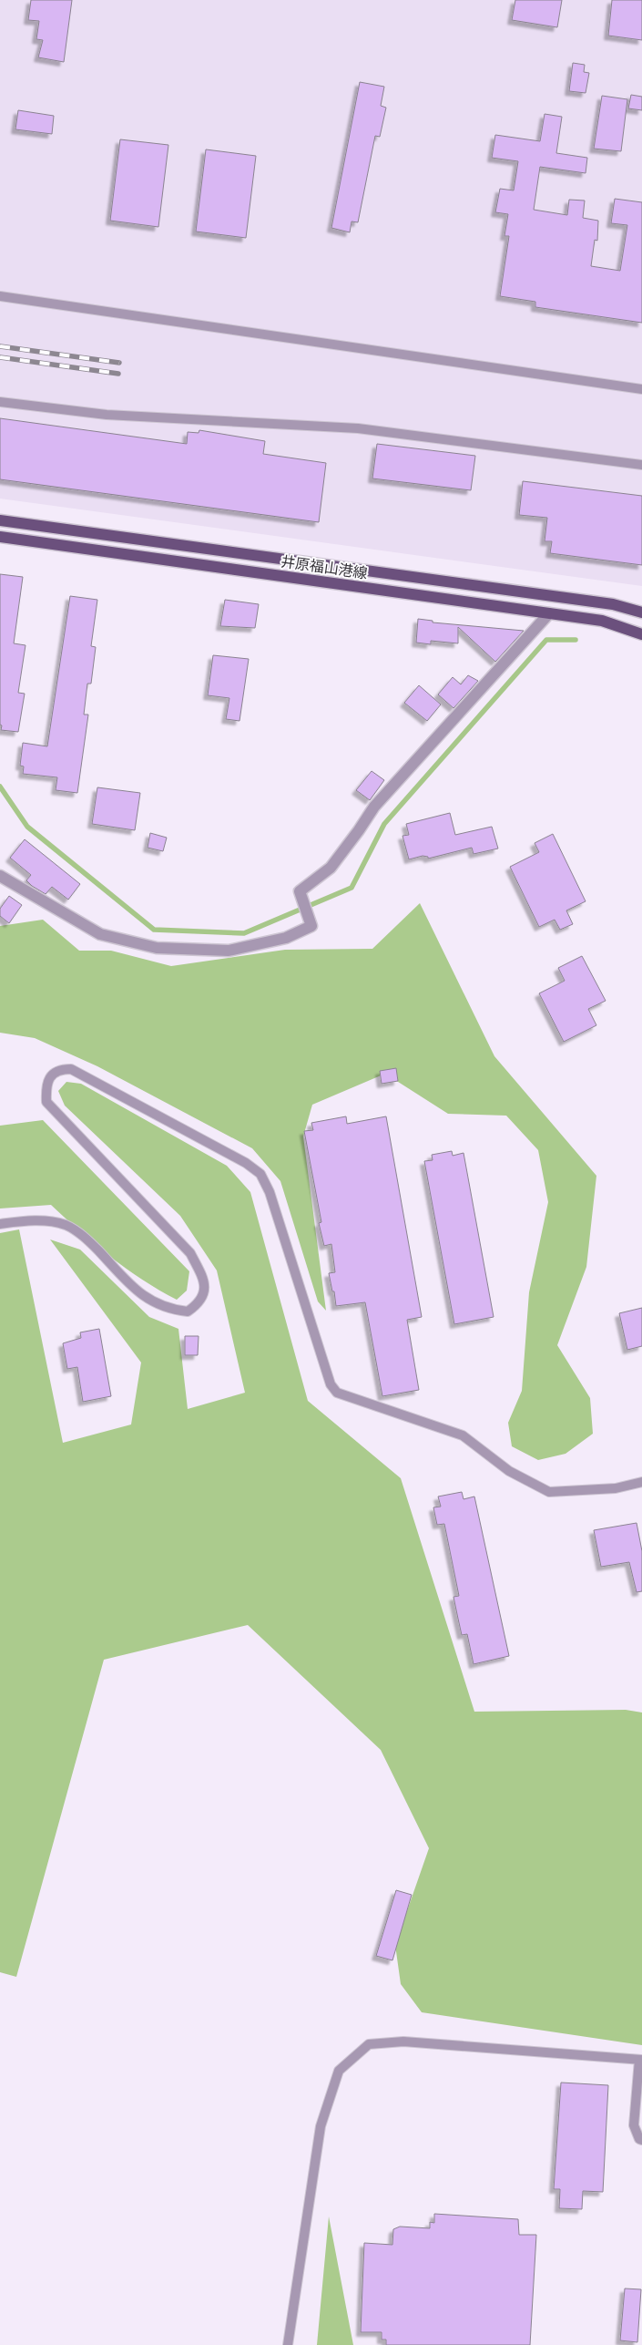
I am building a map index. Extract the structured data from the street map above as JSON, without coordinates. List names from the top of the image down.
{
  "streets": {
    "main road": ["井原福山港線"]
  }
}
